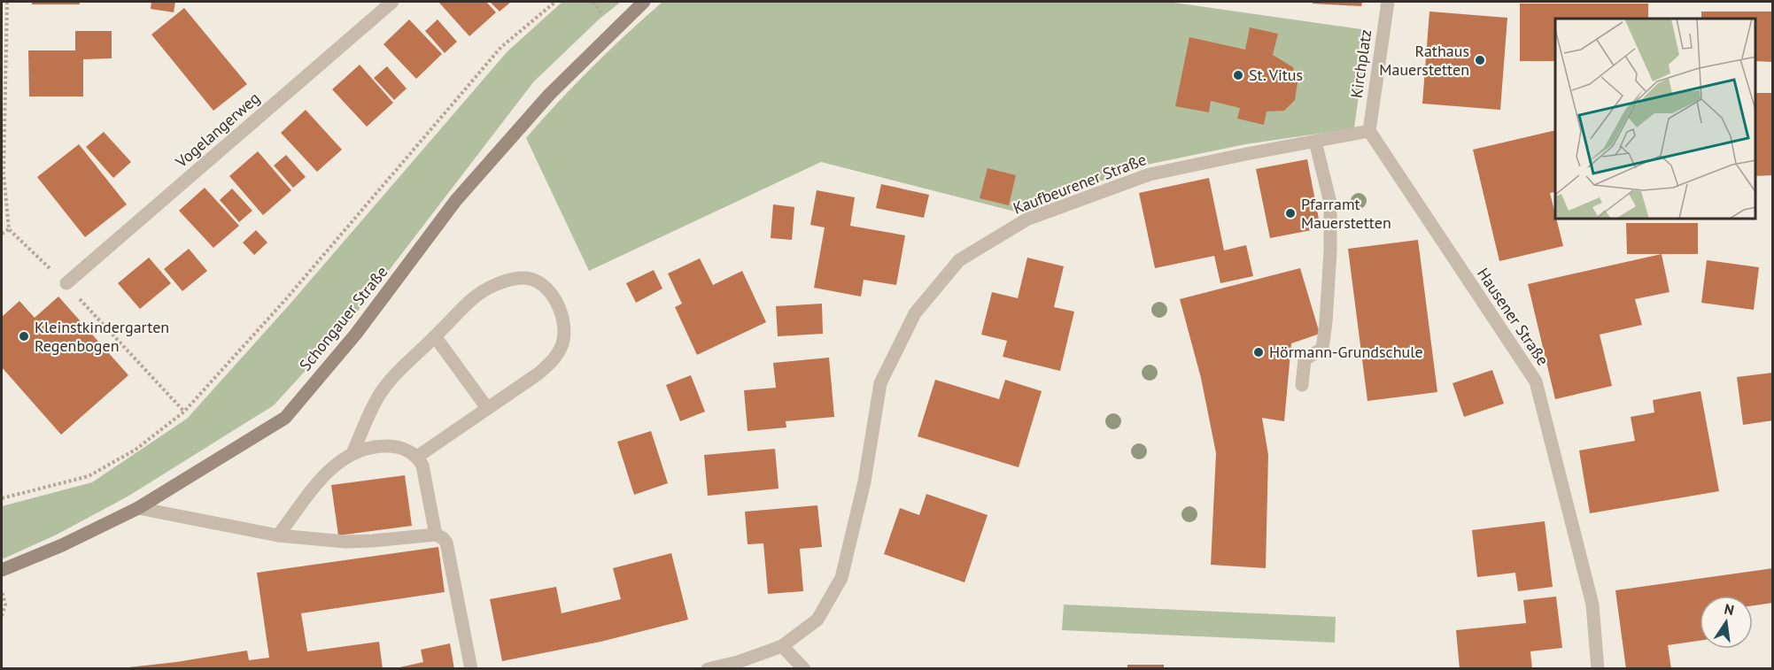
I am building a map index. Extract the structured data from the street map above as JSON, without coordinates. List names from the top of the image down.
{
  "streets": {
    "main road": ["Schongauer Straße"],
    "street": [
      "Kirchplatz",
      "Vogelangerweg",
      "Kaufbeurener Straße",
      "Hausener Straße"
    ]
  },
  "crossings": [
    ["Kirchplatz", "Kaufbeurener Straße"],
    ["Kirchplatz", "Hausener Straße"],
    ["Kaufbeurener Straße", "Hausener Straße"]
  ],
  "places": [
    "Rathaus Mauerstetten",
    "St. Vitus",
    "Pfarramt Mauerstetten",
    "Kleinstkindergarten Regenbogen",
    "Hörmann-Grundschule"
  ],
  "north": "top"
}
